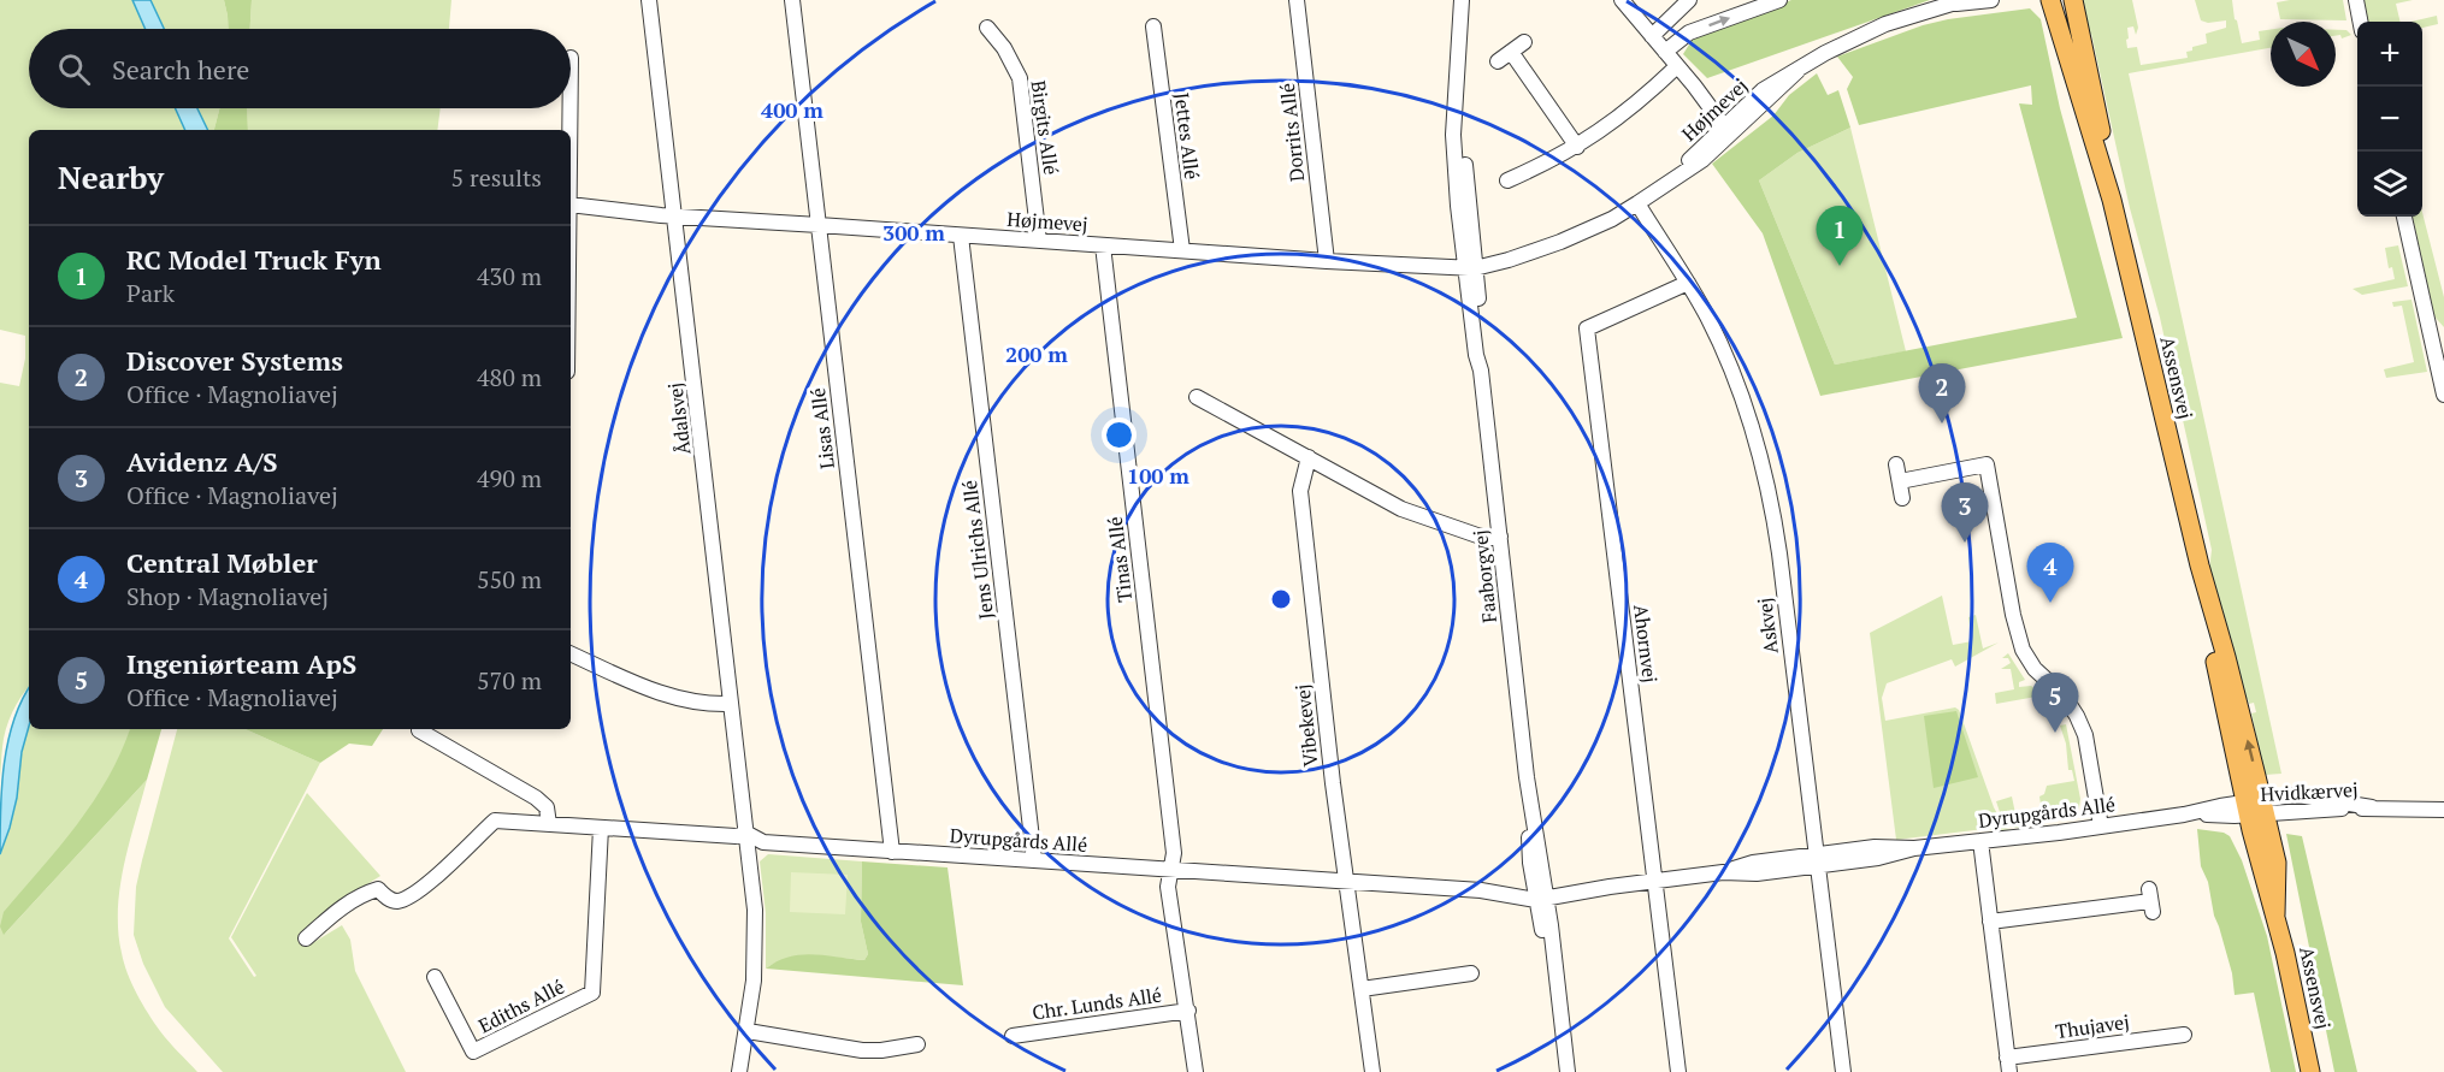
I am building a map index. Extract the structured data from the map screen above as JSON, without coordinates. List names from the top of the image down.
{
  "streets": {
    "main road": ["Assensvej"],
    "street": [
      "Højmevej",
      "Birgits Allé",
      "Dorrits Allé",
      "Jettes Allé",
      "Ådalsvej",
      "Lisas Allé",
      "Jens Ulrichs Allé",
      "Tinas Allé",
      "Faaborgvej",
      "Askvej",
      "Ahornvej",
      "Vibekevej",
      "Hvidkærvej",
      "Dyrupgårds Allé",
      "Chr. Lunds Allé",
      "Ediths Allé",
      "Thujavej"
    ]
  },
  "crossings": [
    ["Højmevej", "Birgits Allé"],
    ["Højmevej", "Dorrits Allé"],
    ["Højmevej", "Jettes Allé"],
    ["Højmevej", "Ådalsvej"],
    ["Højmevej", "Lisas Allé"],
    ["Højmevej", "Jens Ulrichs Allé"],
    ["Højmevej", "Tinas Allé"],
    ["Højmevej", "Faaborgvej"],
    ["Højmevej", "Askvej"],
    ["Assensvej", "Hvidkærvej"],
    ["Assensvej", "Dyrupgårds Allé"],
    ["Ådalsvej", "Dyrupgårds Allé"],
    ["Lisas Allé", "Dyrupgårds Allé"],
    ["Jens Ulrichs Allé", "Dyrupgårds Allé"],
    ["Tinas Allé", "Dyrupgårds Allé"],
    ["Tinas Allé", "Chr. Lunds Allé"],
    ["Faaborgvej", "Dyrupgårds Allé"],
    ["Askvej", "Ahornvej"],
    ["Askvej", "Dyrupgårds Allé"],
    ["Ahornvej", "Dyrupgårds Allé"],
    ["Vibekevej", "Dyrupgårds Allé"],
    ["Hvidkærvej", "Dyrupgårds Allé"],
    ["Dyrupgårds Allé", "Chr. Lunds Allé"],
    ["Dyrupgårds Allé", "Ediths Allé"],
    ["Dyrupgårds Allé", "Thujavej"]
  ],
  "north": "bottom right",
  "page": {
    "map_buttons": ["+", "−"],
    "search": "Search here",
    "heading": ["Nearby", "5 results"],
    "pins": [
      "1",
      "2",
      "3",
      "4",
      "5"
    ],
    "list": [
      {
        "mark": "1",
        "name": "RC Model Truck Fyn",
        "note": "Park",
        "value": "430 m"
      },
      {
        "mark": "2",
        "name": "Discover Systems",
        "note": "Office · Magnoliavej",
        "value": "480 m"
      },
      {
        "mark": "3",
        "name": "Avidenz A/S",
        "note": "Office · Magnoliavej",
        "value": "490 m"
      },
      {
        "mark": "4",
        "name": "Central Møbler",
        "note": "Shop · Magnoliavej",
        "value": "550 m"
      },
      {
        "mark": "5",
        "name": "Ingeniørteam ApS",
        "note": "Office · Magnoliavej",
        "value": "570 m"
      }
    ]
  },
  "rings": [
    "400 m",
    "300 m",
    "200 m",
    "100 m"
  ]
}
